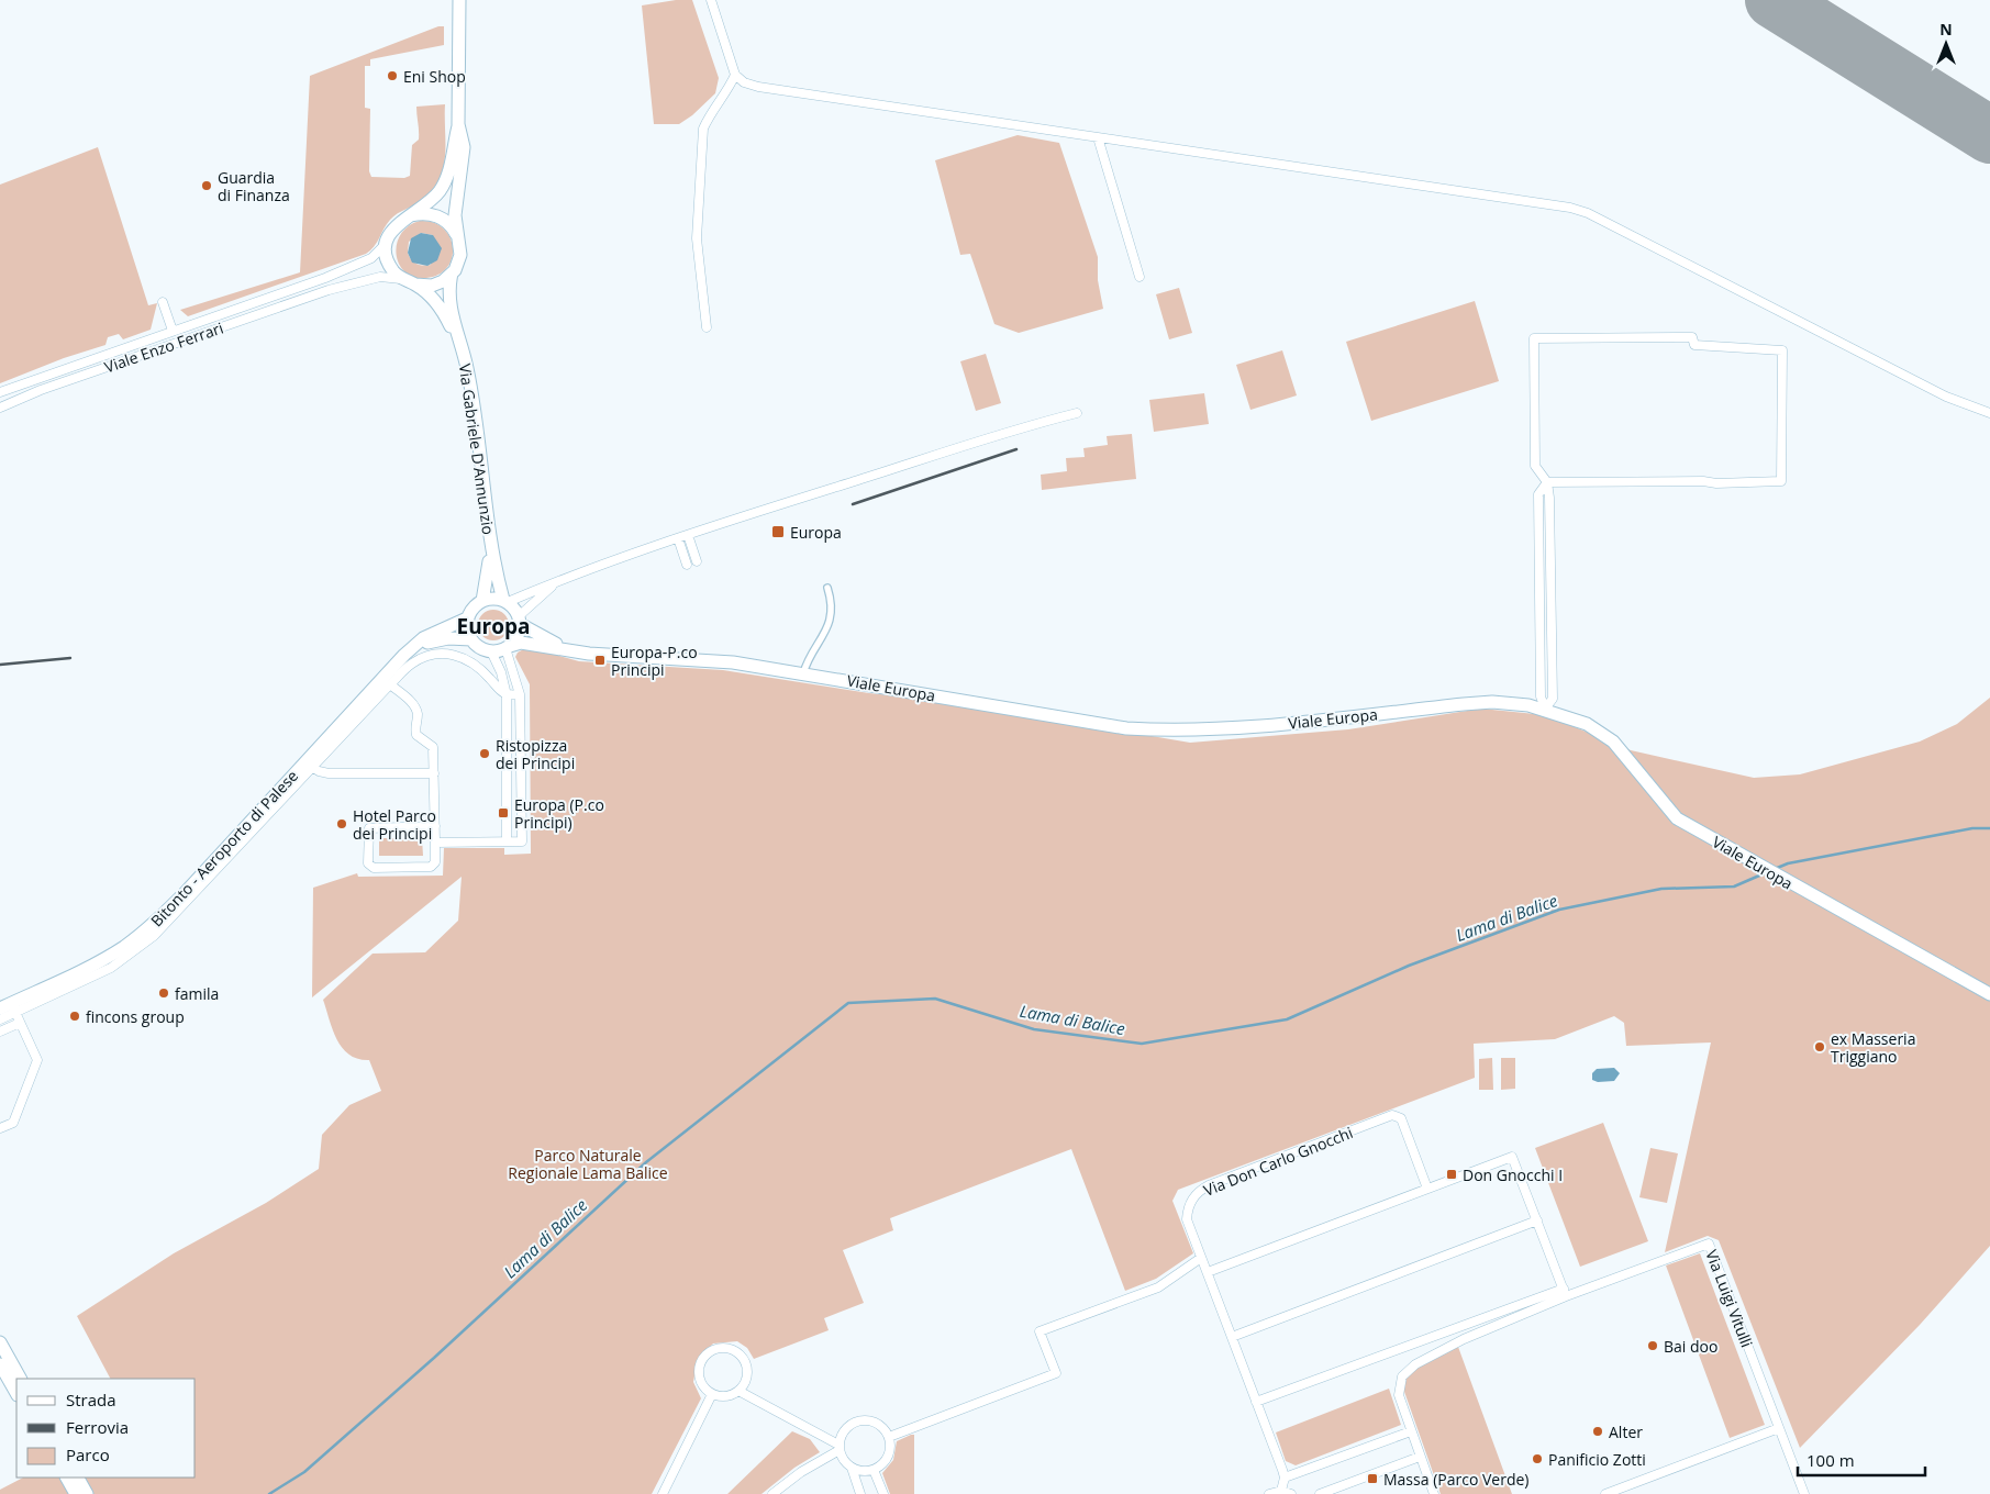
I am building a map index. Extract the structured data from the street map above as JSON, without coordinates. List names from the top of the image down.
{
  "streets": {
    "main road": ["Via Gabriele D'Annunzio", "Viale Europa", "Bitonto - Aeroporto di Palese"],
    "street": ["Viale Enzo Ferrari", "Via Don Carlo Gnocchi", "Via Luigi Vitulli"]
  },
  "crossings": [
    ["Via Gabriele D'Annunzio", "Viale Europa"],
    ["Via Gabriele D'Annunzio", "Bitonto - Aeroporto di Palese"],
    ["Viale Europa", "Bitonto - Aeroporto di Palese"]
  ],
  "districts": ["Europa"],
  "water": ["Lama di Balice"],
  "parks": ["Parco Naturale Regionale Lama Balice"],
  "places": {
    "other": [
      "Eni Shop",
      "Guardia di Finanza",
      "Ristopizza dei Principi",
      "Hotel Parco dei Principi",
      "famila",
      "fincons group",
      "ex Masseria Triggiano",
      "Bai doo",
      "Alter",
      "Panificio Zotti"
    ],
    "transit": [
      "Europa",
      "Europa-P.co Principi",
      "Europa (P.co Principi)",
      "Don Gnocchi I",
      "Massa (Parco Verde)"
    ]
  },
  "legend": ["Strada", "Ferrovia", "Parco"],
  "scale_bar": "100 m",
  "north": "top"
}
